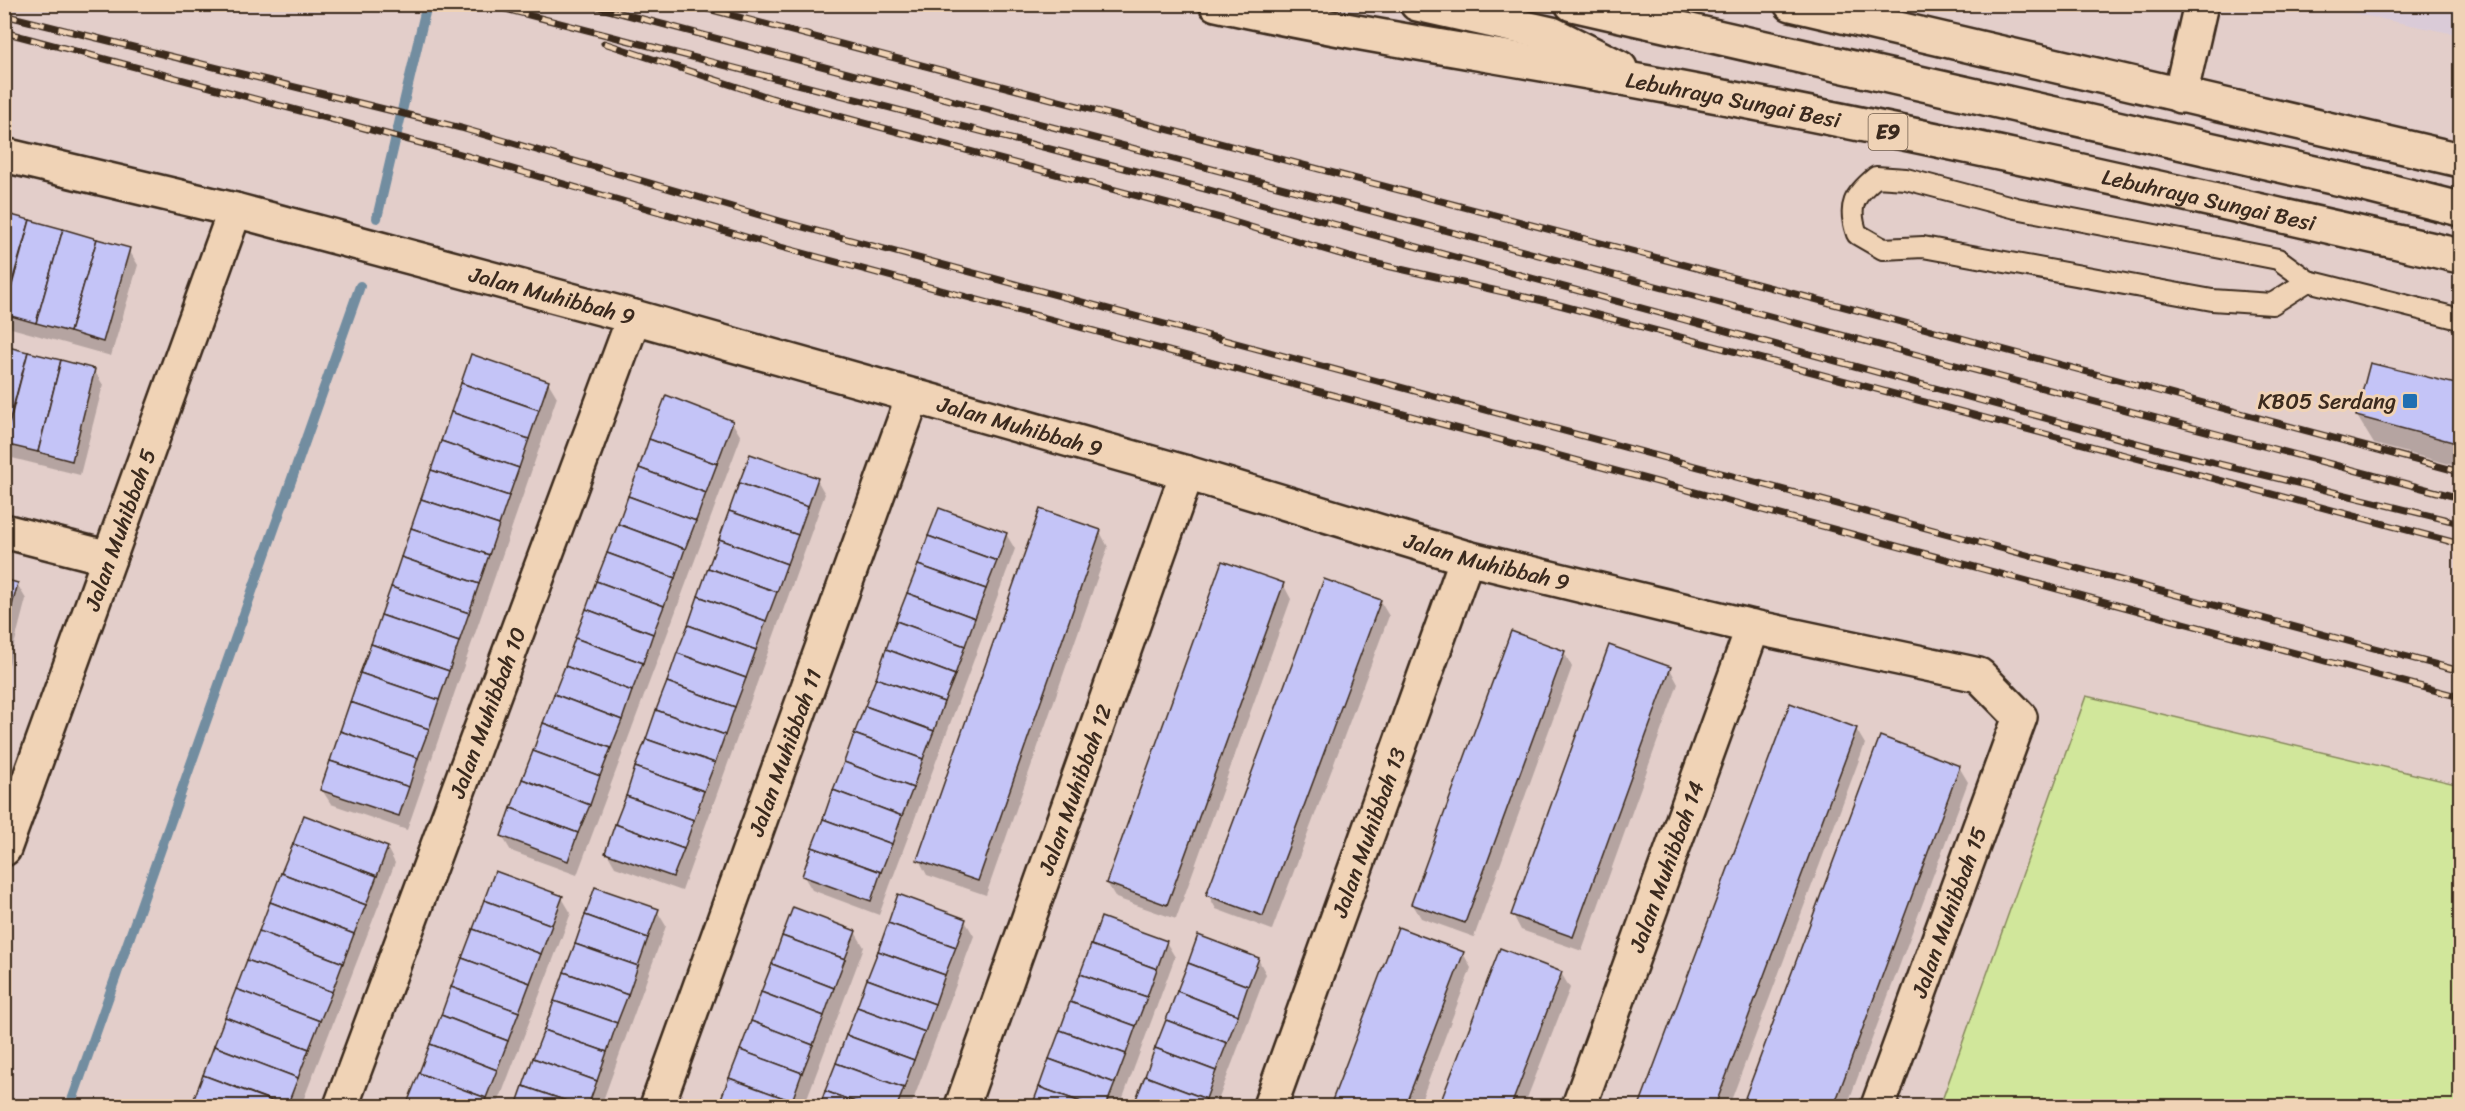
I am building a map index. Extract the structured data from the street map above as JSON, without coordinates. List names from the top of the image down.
{
  "streets": {
    "main road": [
      "Lebuhraya Sungai Besi",
      "E9",
      "Jalan Muhibbah 9",
      "Jalan Muhibbah 5",
      "Jalan Muhibbah 10",
      "Jalan Muhibbah 11",
      "Jalan Muhibbah 12",
      "Jalan Muhibbah 13",
      "Jalan Muhibbah 14",
      "Jalan Muhibbah 15"
    ]
  },
  "crossings": [
    ["Jalan Muhibbah 9", "Jalan Muhibbah 5"],
    ["Jalan Muhibbah 9", "Jalan Muhibbah 10"],
    ["Jalan Muhibbah 9", "Jalan Muhibbah 11"],
    ["Jalan Muhibbah 9", "Jalan Muhibbah 12"],
    ["Jalan Muhibbah 9", "Jalan Muhibbah 13"],
    ["Jalan Muhibbah 9", "Jalan Muhibbah 14"],
    ["Jalan Muhibbah 9", "Jalan Muhibbah 15"]
  ],
  "places": {
    "transit": ["KB05 Serdang"]
  }
}
